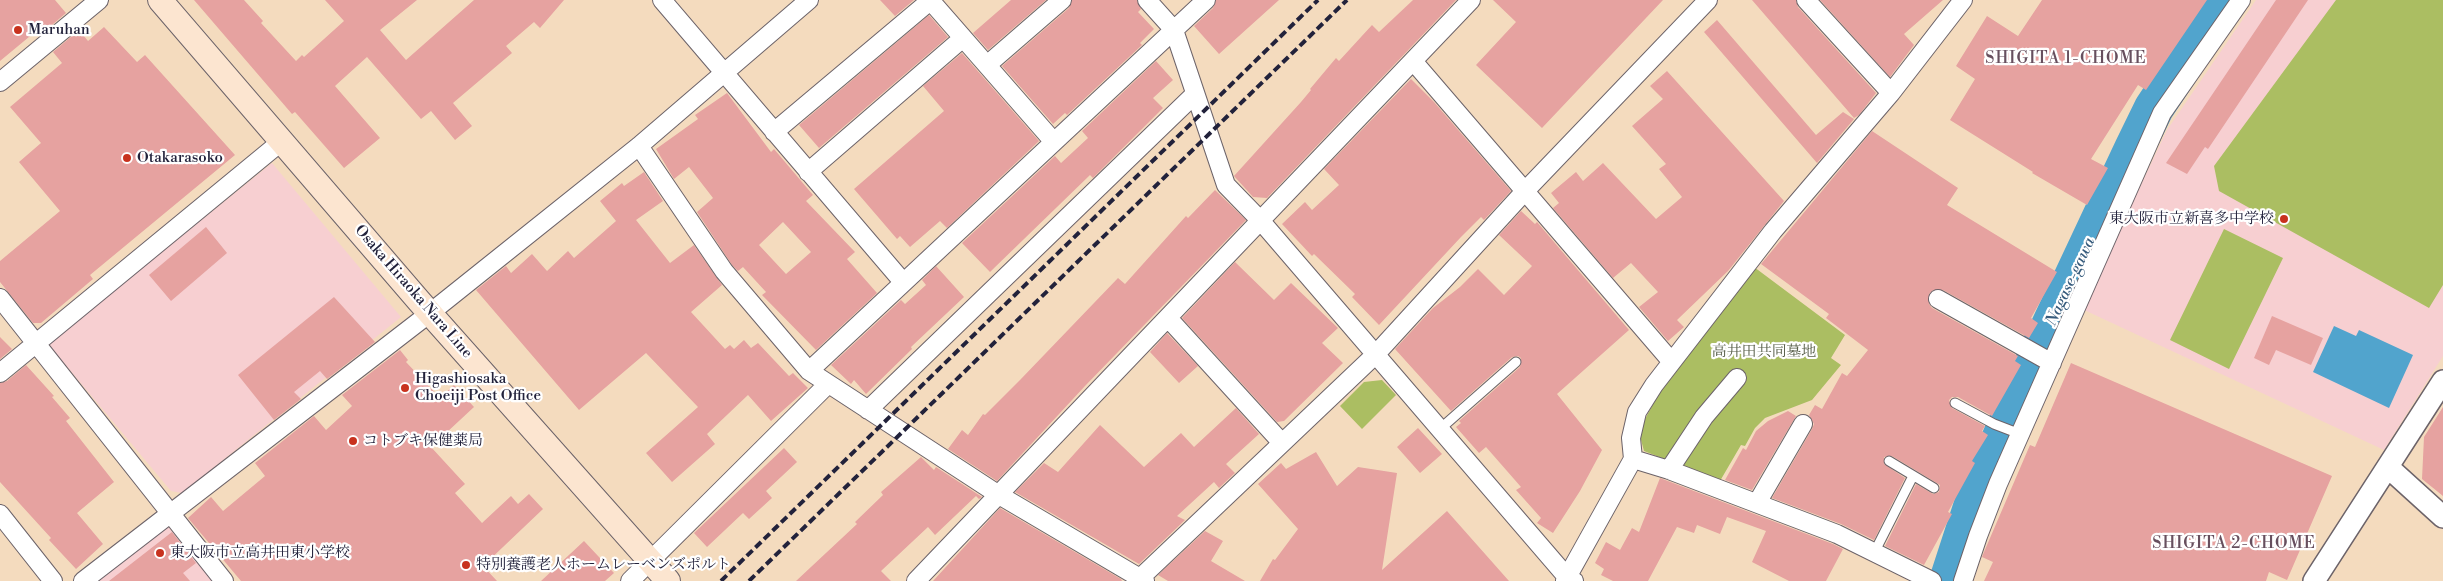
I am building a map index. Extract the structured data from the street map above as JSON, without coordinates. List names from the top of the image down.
{
  "streets": {
    "main road": ["Osaka Hiraoka Nara Line"]
  },
  "districts": ["SHIGITA 1-CHOME", "SHIGITA 2-CHOME"],
  "water": ["Nagase-gawa"],
  "parks": ["高井田共同墓地"],
  "places": [
    "Maruhan",
    "Otakarasoko",
    "東大阪市立新喜多中学校",
    "Higashiosaka Choeiji Post Office",
    "コトブキ保健薬局",
    "東大阪市立高井田東小学校",
    "特別養護老人ホームレーベンズポルト"
  ]
}
